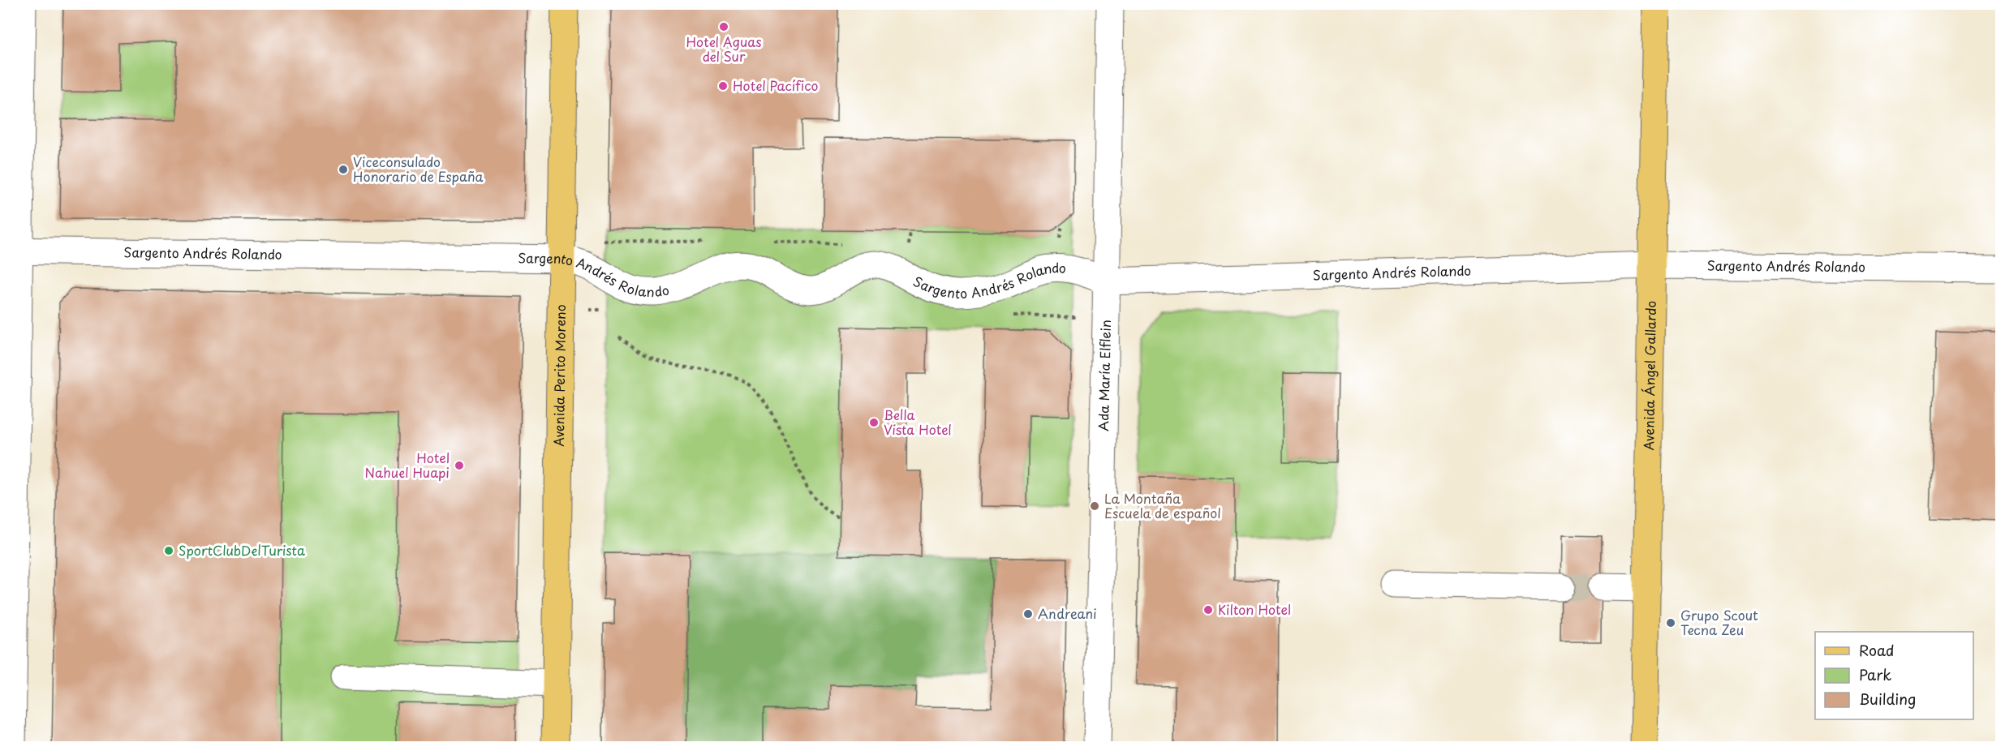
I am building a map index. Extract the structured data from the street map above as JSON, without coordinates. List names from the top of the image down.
{
  "streets": {
    "main road": ["Avenida Perito Moreno", "Avenida Ángel Gallardo"],
    "street": ["Sargento Andrés Rolando", "Ada María Elflein"]
  },
  "crossings": [
    ["Sargento Andrés Rolando", "Avenida Perito Moreno"],
    ["Sargento Andrés Rolando", "Ada María Elflein"],
    ["Sargento Andrés Rolando", "Avenida Ángel Gallardo"]
  ],
  "places": [
    "Hotel Aguas del Sur",
    "Hotel Pacífico",
    "Viceconsulado Honorario de España",
    "Bella Vista Hotel",
    "Hotel Nahuel Huapi",
    "La Montaña Escuela de español",
    "SportClubDelTurista",
    "Kilton Hotel",
    "Andreani",
    "Grupo Scout Tecna Zeu"
  ],
  "legend": ["Road", "Park", "Building"]
}
